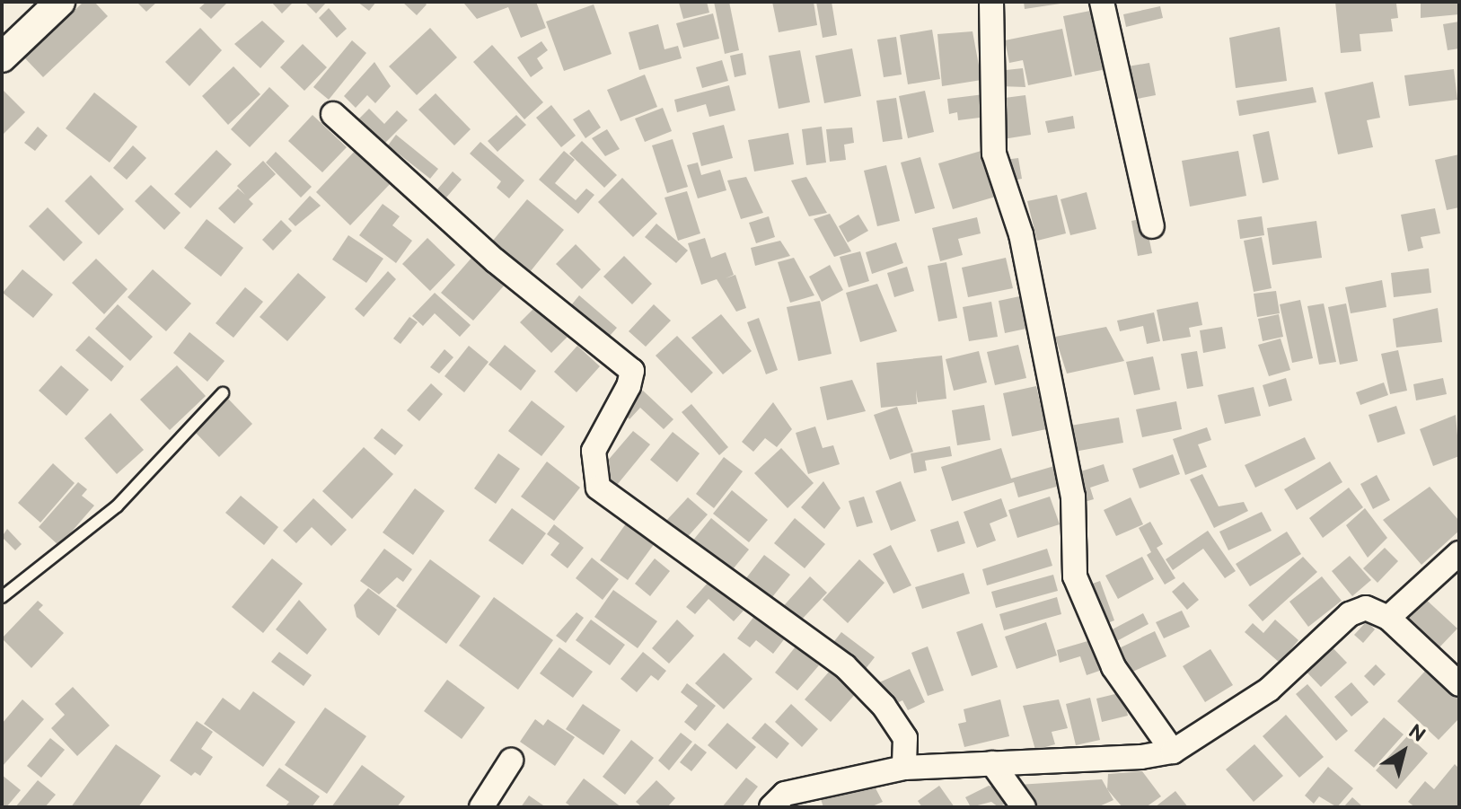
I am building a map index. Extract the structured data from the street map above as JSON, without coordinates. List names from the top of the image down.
{
  "north": "top right"
}
